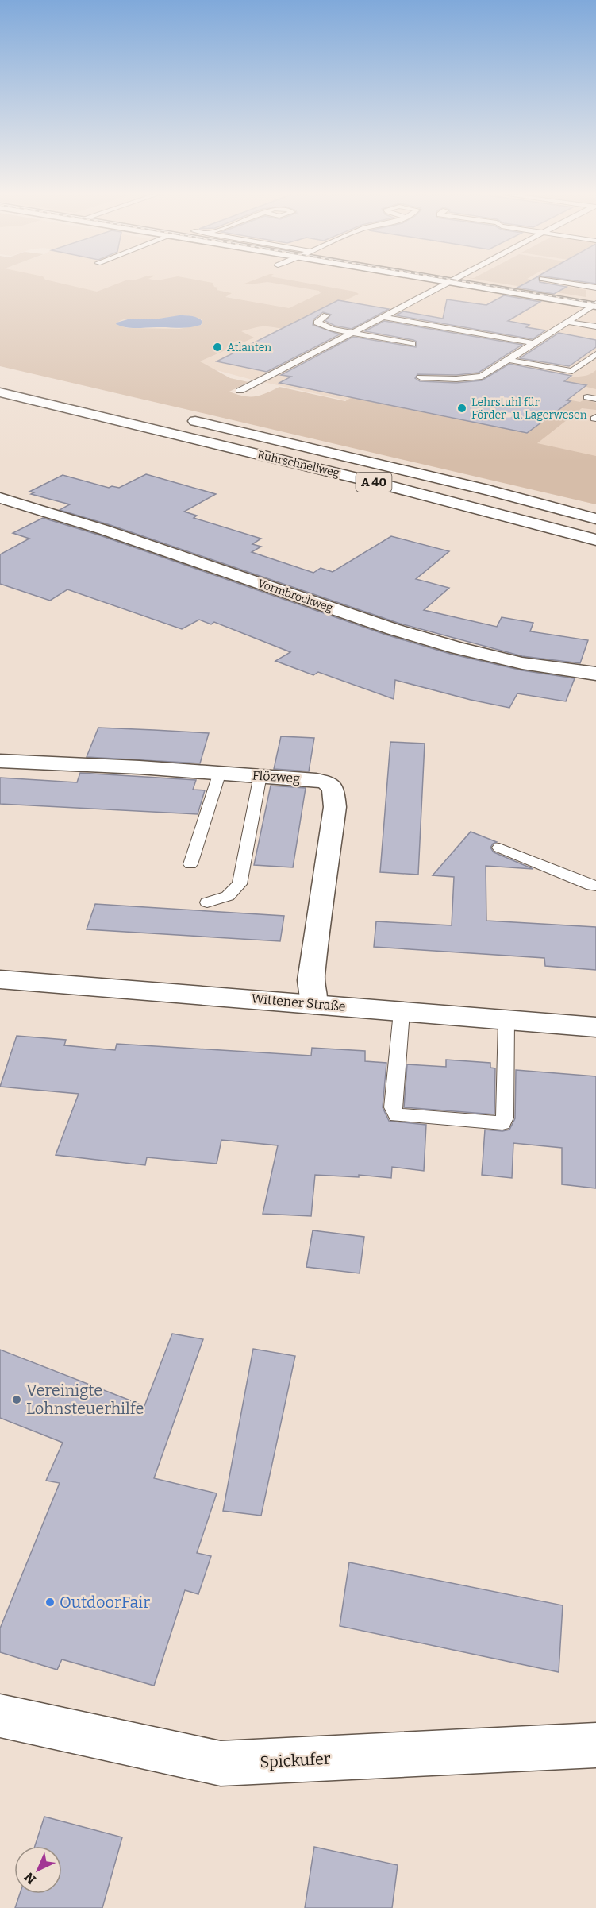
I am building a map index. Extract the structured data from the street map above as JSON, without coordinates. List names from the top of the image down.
{
  "streets": {
    "main road": [
      "Ruhrschnellweg",
      "A 40",
      "Vormbrockweg",
      "Flözweg",
      "Wittener Straße",
      "Spickufer"
    ]
  },
  "crossings": [
    ["Flözweg", "Wittener Straße"]
  ],
  "places": [
    "Atlanten",
    "Lehrstuhl für Förder- u. Lagerwesen",
    "Vereinigte Lohnsteuerhilfe",
    "OutdoorFair"
  ],
  "north": "bottom left"
}
